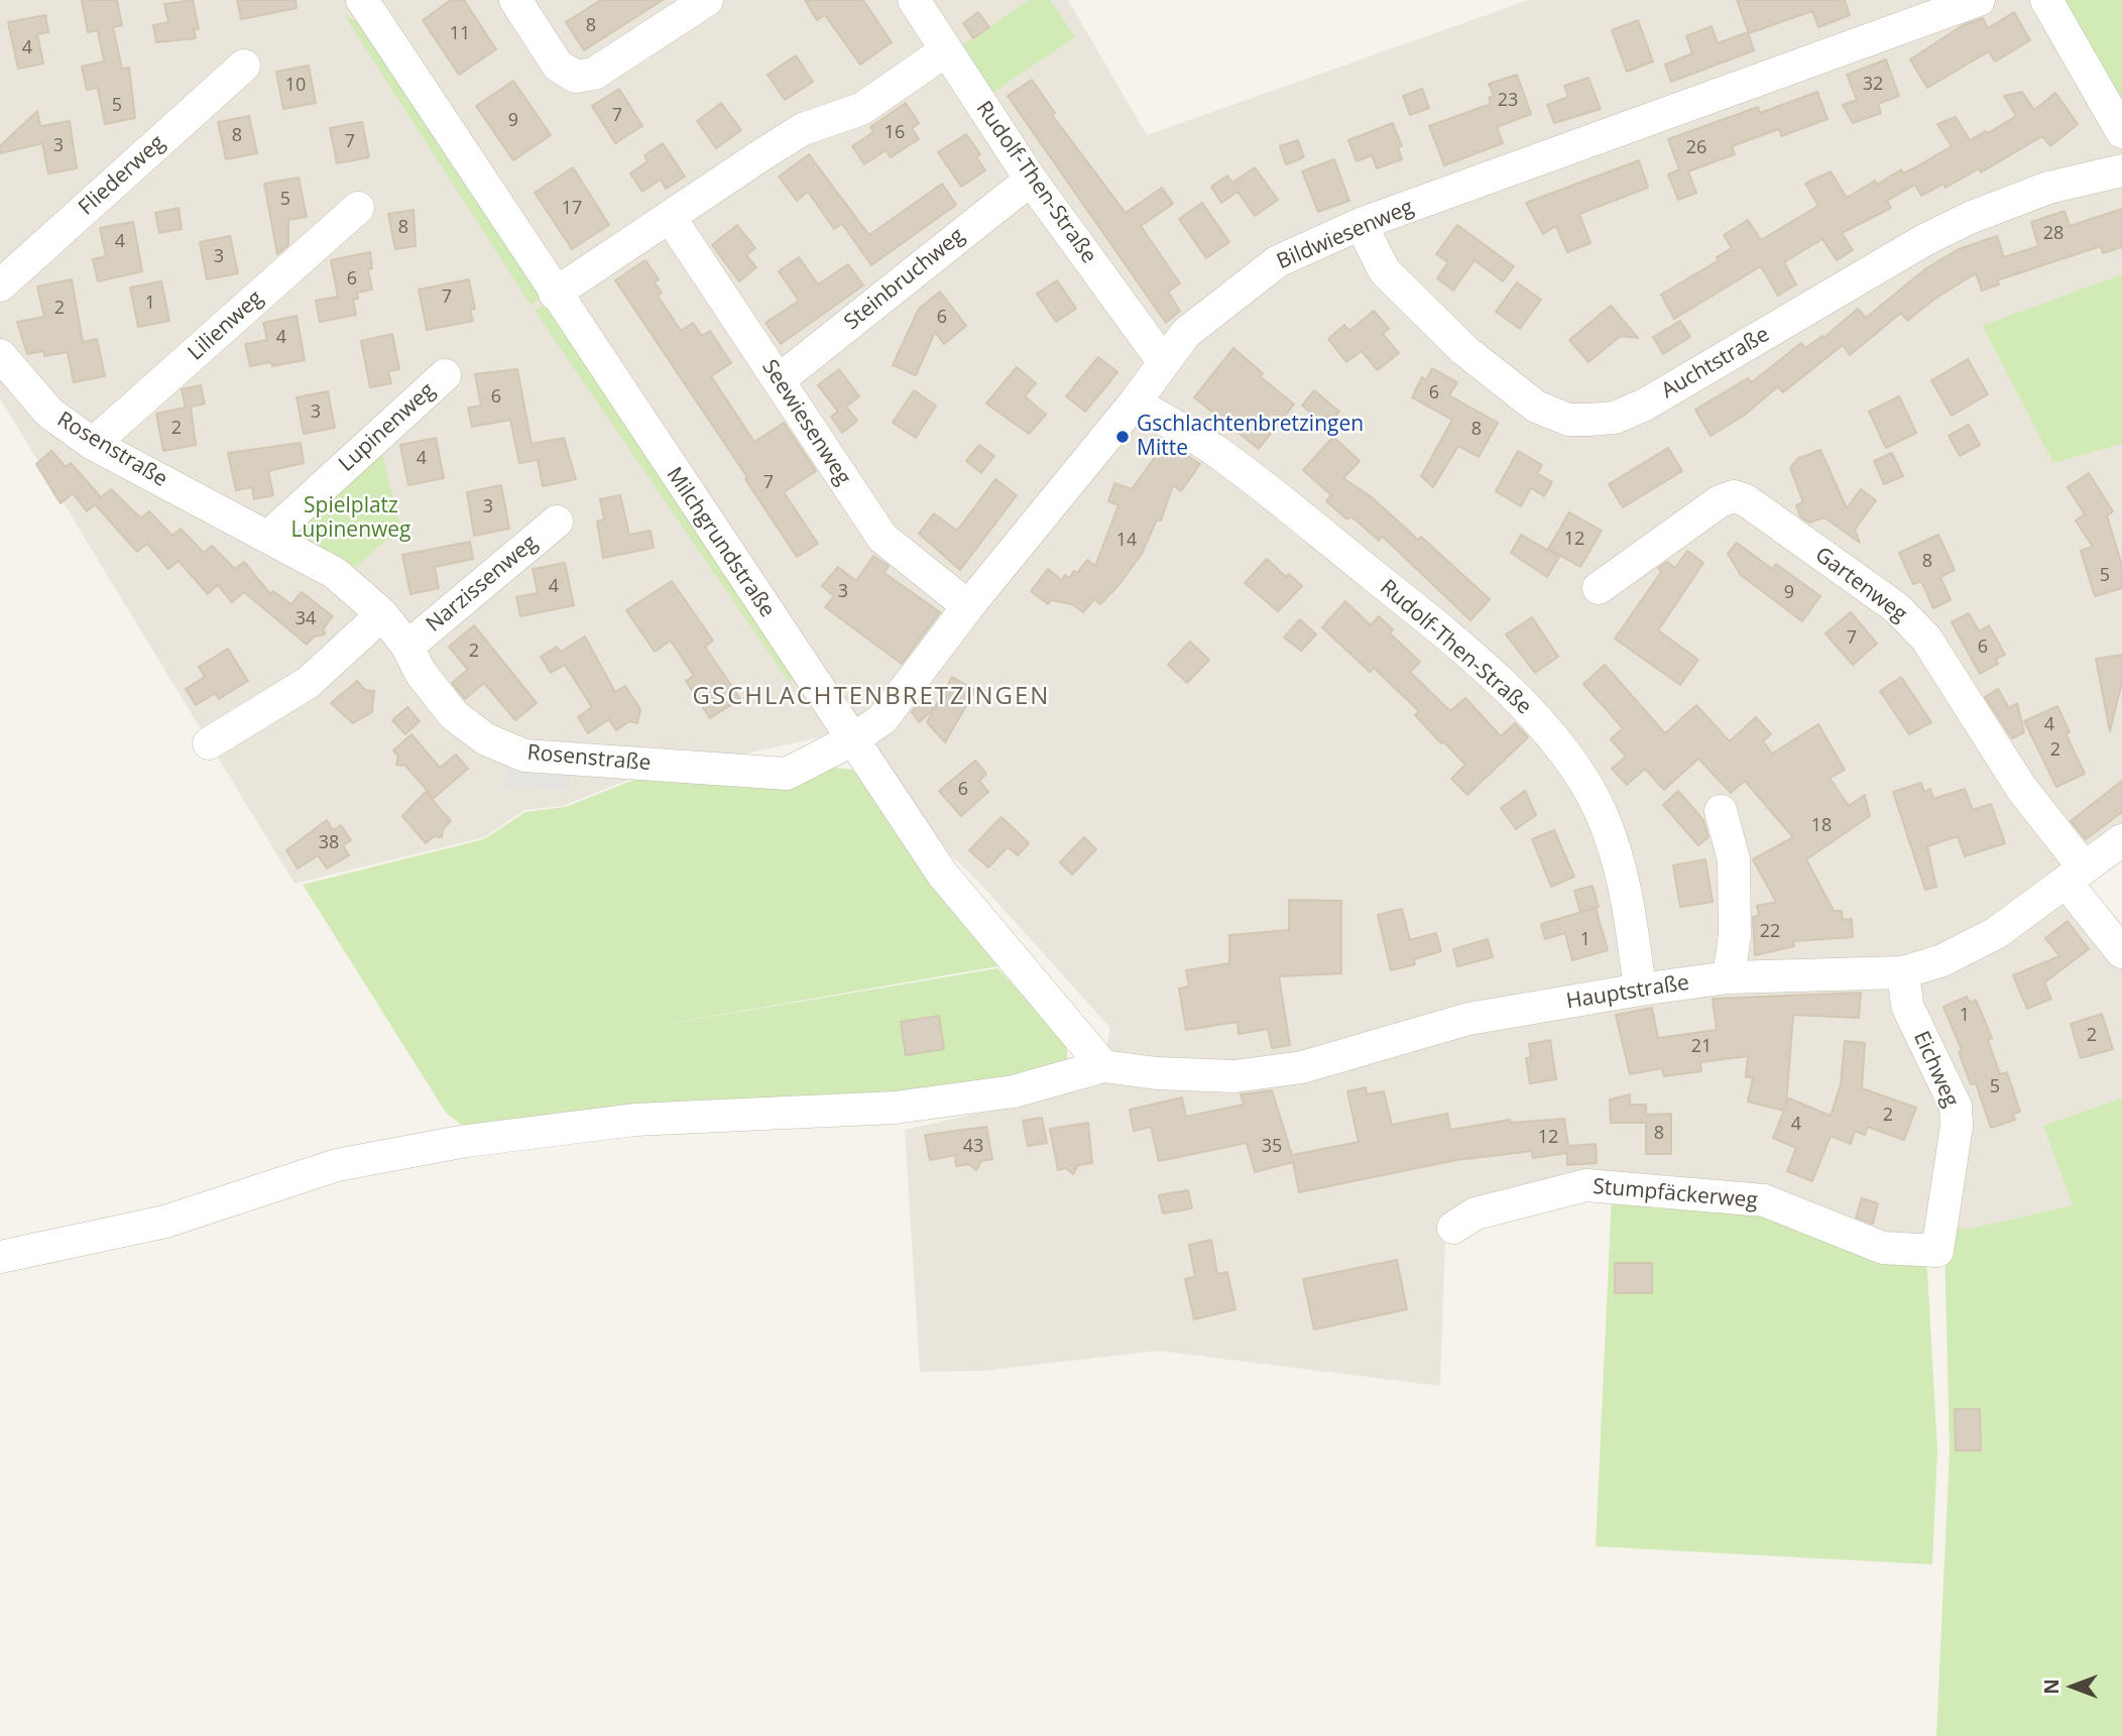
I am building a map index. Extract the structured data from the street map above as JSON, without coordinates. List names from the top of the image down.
{
  "streets": {
    "street": [
      "Fliederweg",
      "Rudolf-Then-Straße",
      "Bildwiesenweg",
      "Steinbruchweg",
      "Lilienweg",
      "Auchtstraße",
      "Seewiesenweg",
      "Lupinenweg",
      "Rosenstraße",
      "Milchgrundstraße",
      "Narzissenweg",
      "Gartenweg",
      "Hauptstraße",
      "Eichweg",
      "Stumpfäckerweg"
    ]
  },
  "crossings": [
    ["Rudolf-Then-Straße", "Bildwiesenweg"],
    ["Rudolf-Then-Straße", "Steinbruchweg"],
    ["Rudolf-Then-Straße", "Hauptstraße"],
    ["Bildwiesenweg", "Auchtstraße"],
    ["Bildwiesenweg", "Seewiesenweg"],
    ["Bildwiesenweg", "Rosenstraße"],
    ["Bildwiesenweg", "Milchgrundstraße"],
    ["Steinbruchweg", "Seewiesenweg"],
    ["Lilienweg", "Rosenstraße"],
    ["Lupinenweg", "Rosenstraße"],
    ["Rosenstraße", "Milchgrundstraße"],
    ["Rosenstraße", "Narzissenweg"],
    ["Milchgrundstraße", "Hauptstraße"],
    ["Gartenweg", "Hauptstraße"],
    ["Hauptstraße", "Eichweg"],
    ["Eichweg", "Stumpfäckerweg"]
  ],
  "districts": ["GSCHLACHTENBRETZINGEN"],
  "parks": ["Spielplatz Lupinenweg"],
  "places": ["Gschlachtenbretzingen Mitte"],
  "house_numbers": [
    "8",
    "11",
    "4",
    "32",
    "10",
    "23",
    "5",
    "7",
    "9",
    "16",
    "8",
    "7",
    "3",
    "26",
    "5",
    "17",
    "8",
    "28",
    "4",
    "3",
    "6",
    "7",
    "1",
    "2",
    "6",
    "4",
    "6",
    "6",
    "3",
    "2",
    "8",
    "4",
    "7",
    "3",
    "12",
    "14",
    "8",
    "5",
    "4",
    "3",
    "9",
    "34",
    "7",
    "6",
    "2",
    "4",
    "2",
    "6",
    "18",
    "38",
    "22",
    "1",
    "1",
    "2",
    "21",
    "5",
    "2",
    "4",
    "8",
    "12",
    "43",
    "35"
  ],
  "north": "left"
}
